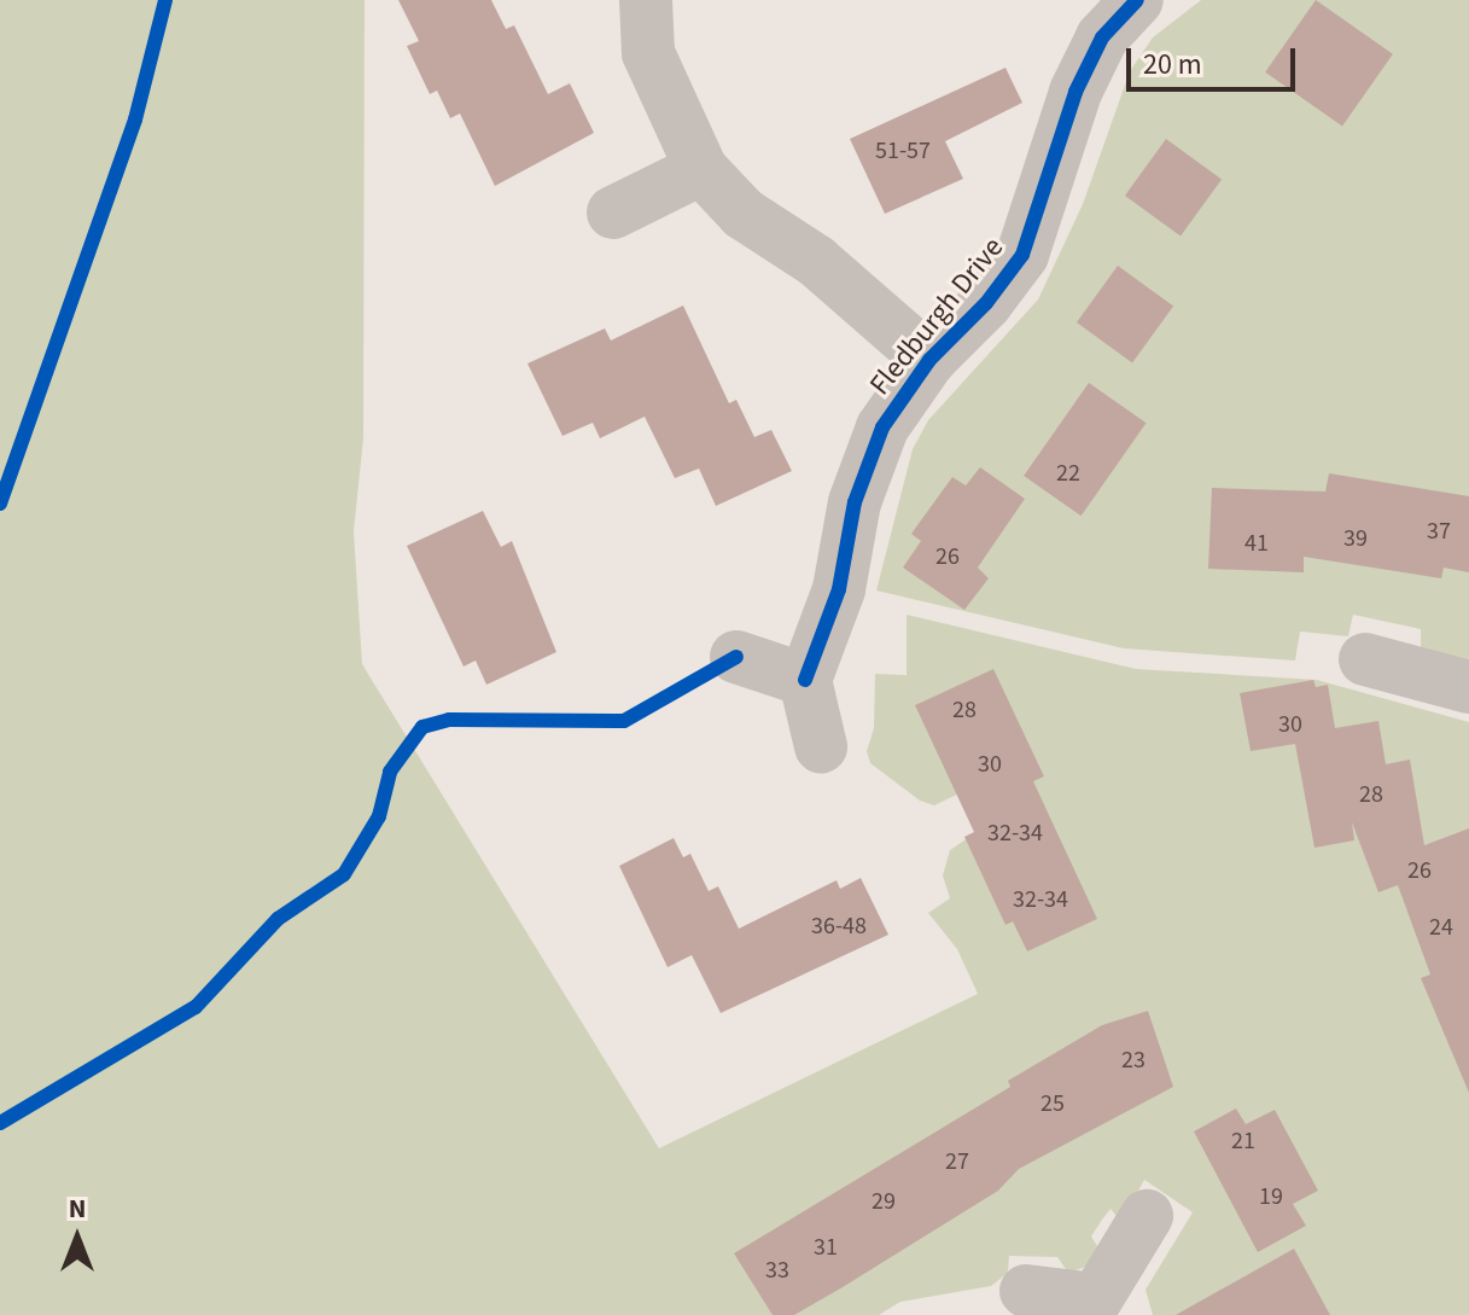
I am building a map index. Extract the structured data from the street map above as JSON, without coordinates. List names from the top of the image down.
{
  "streets": {
    "street": ["Fledburgh Drive"]
  },
  "house_numbers": [
    "51-57",
    "22",
    "37",
    "39",
    "41",
    "26",
    "28",
    "30",
    "30",
    "28",
    "32-34",
    "26",
    "32-34",
    "36-48",
    "24",
    "23",
    "25",
    "21",
    "27",
    "19",
    "29",
    "31",
    "33"
  ],
  "scale_bar": "20 m",
  "north": "top"
}
